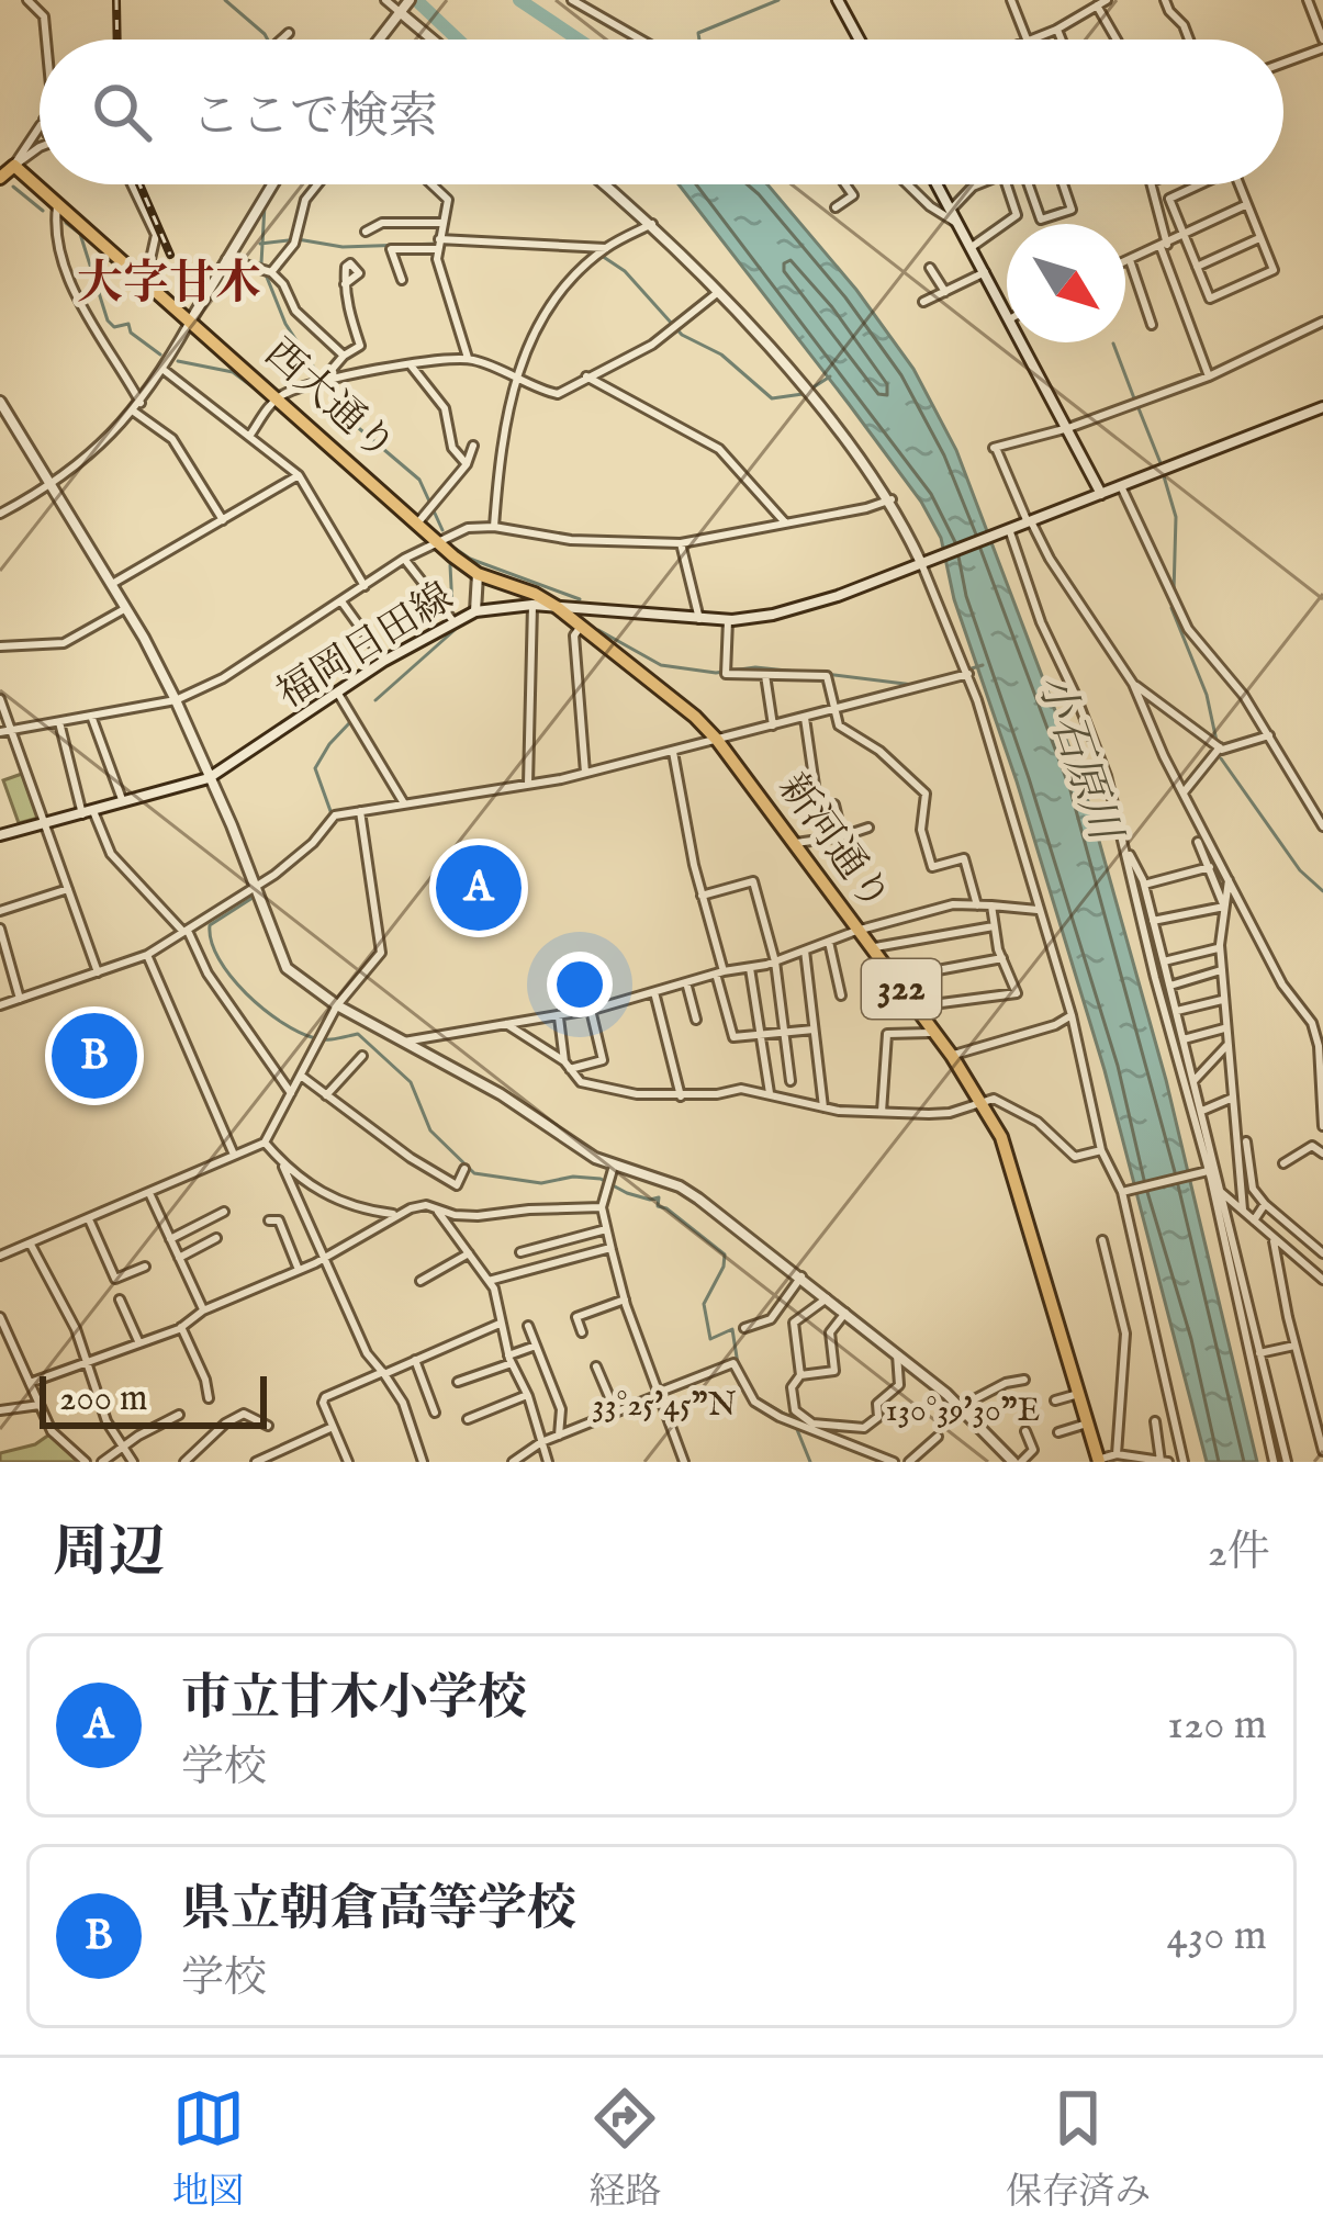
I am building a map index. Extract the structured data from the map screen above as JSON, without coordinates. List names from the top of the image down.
{
  "streets": {
    "highway": ["西大通り", "新河通り", "322"],
    "street": ["福岡日田線"]
  },
  "crossings": [
    ["西大通り", "福岡日田線"],
    ["西大通り", "新河通り"],
    ["福岡日田線", "新河通り"]
  ],
  "districts": ["大字甘木"],
  "water": ["小石原川"],
  "scale_bar": "200 m",
  "north": "bottom right",
  "page": {
    "search": "ここで検索",
    "pins": ["A", "B"],
    "scale": "200 m",
    "heading": ["周辺", "2件"],
    "list": [
      {
        "mark": "A",
        "name": "市立甘木小学校",
        "note": "学校",
        "value": "120 m"
      },
      {
        "mark": "B",
        "name": "県立朝倉高等学校",
        "note": "学校",
        "value": "430 m"
      }
    ],
    "nav": ["地図", "経路", "保存済み"]
  },
  "coordinates": ["33°25'45\"N", "130°39'30\"E"]
}
